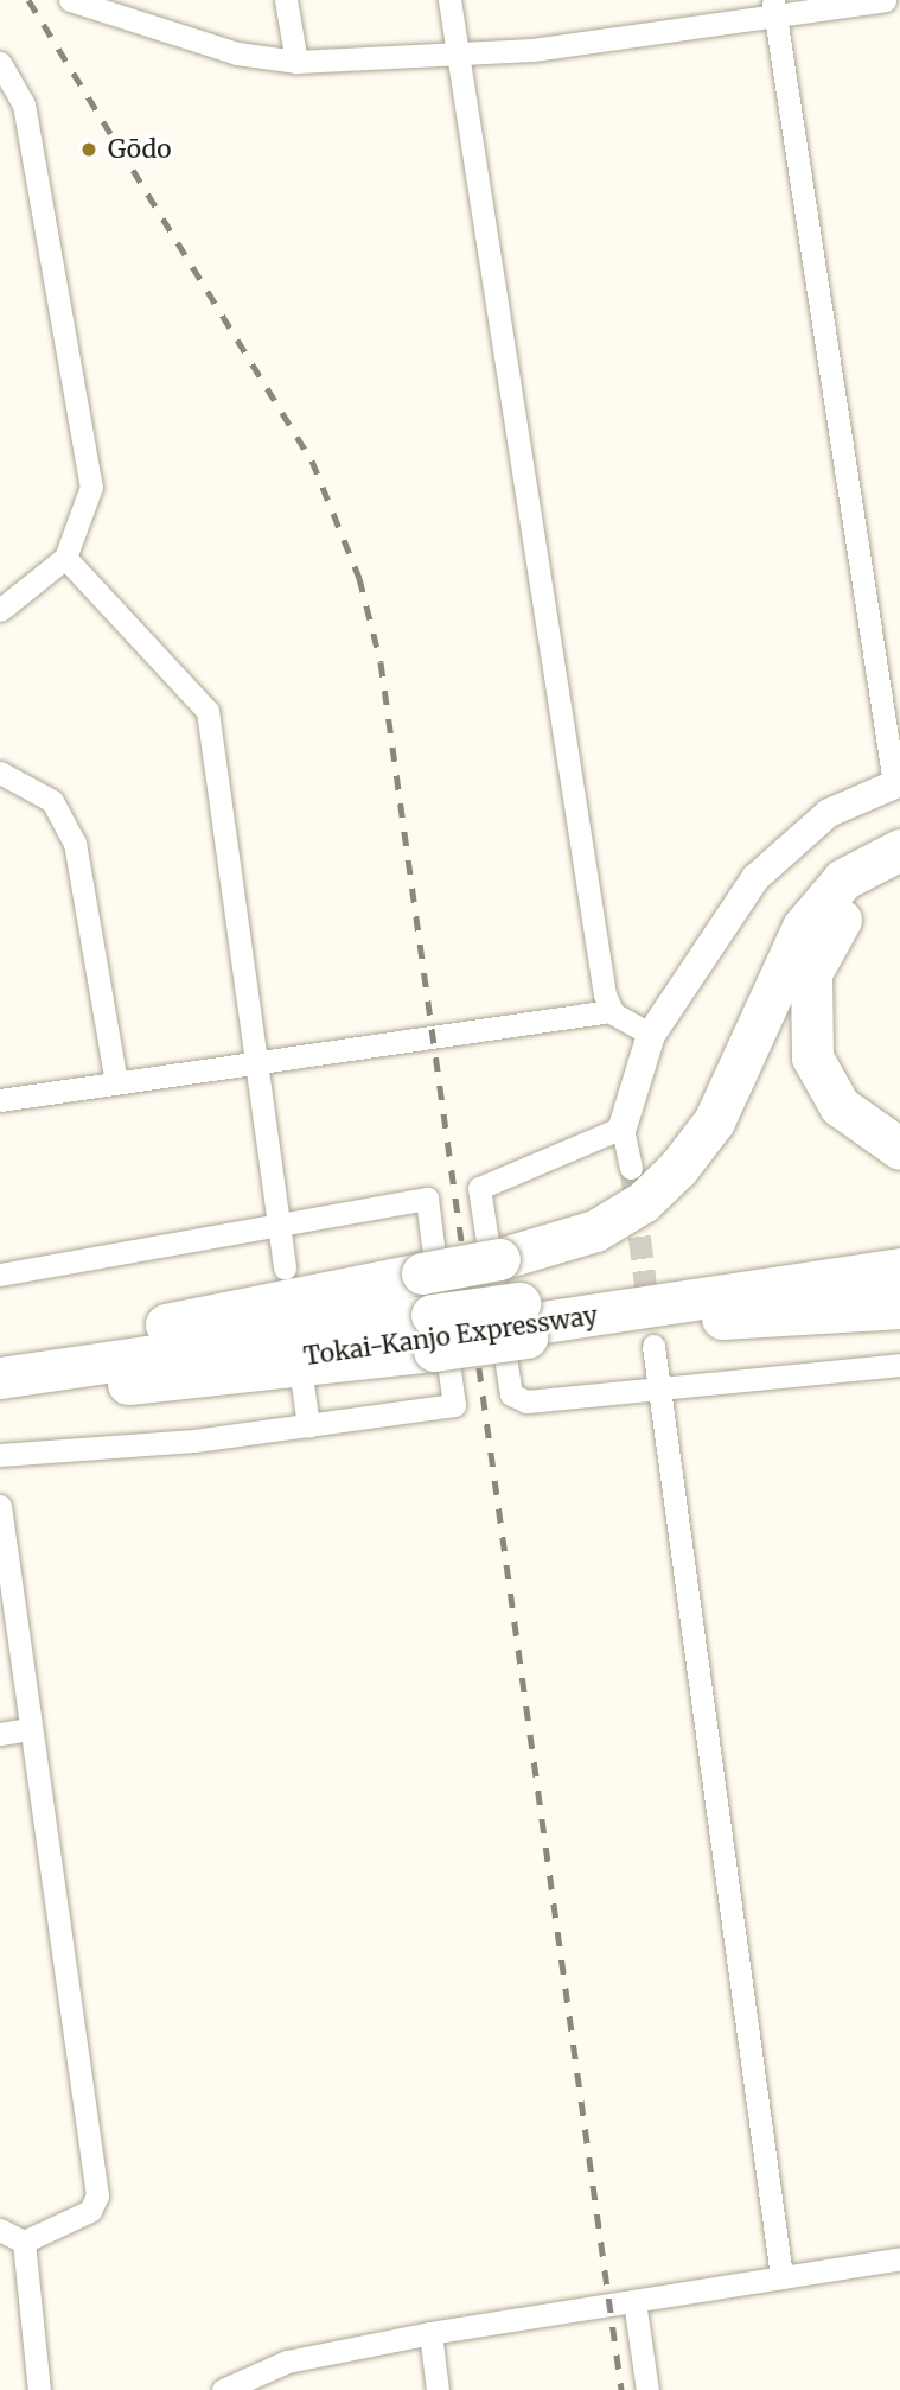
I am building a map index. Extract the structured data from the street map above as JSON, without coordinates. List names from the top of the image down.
{
  "streets": {
    "highway": ["Tokai-Kanjo Expressway"]
  },
  "places": ["Gōdo"]
}
